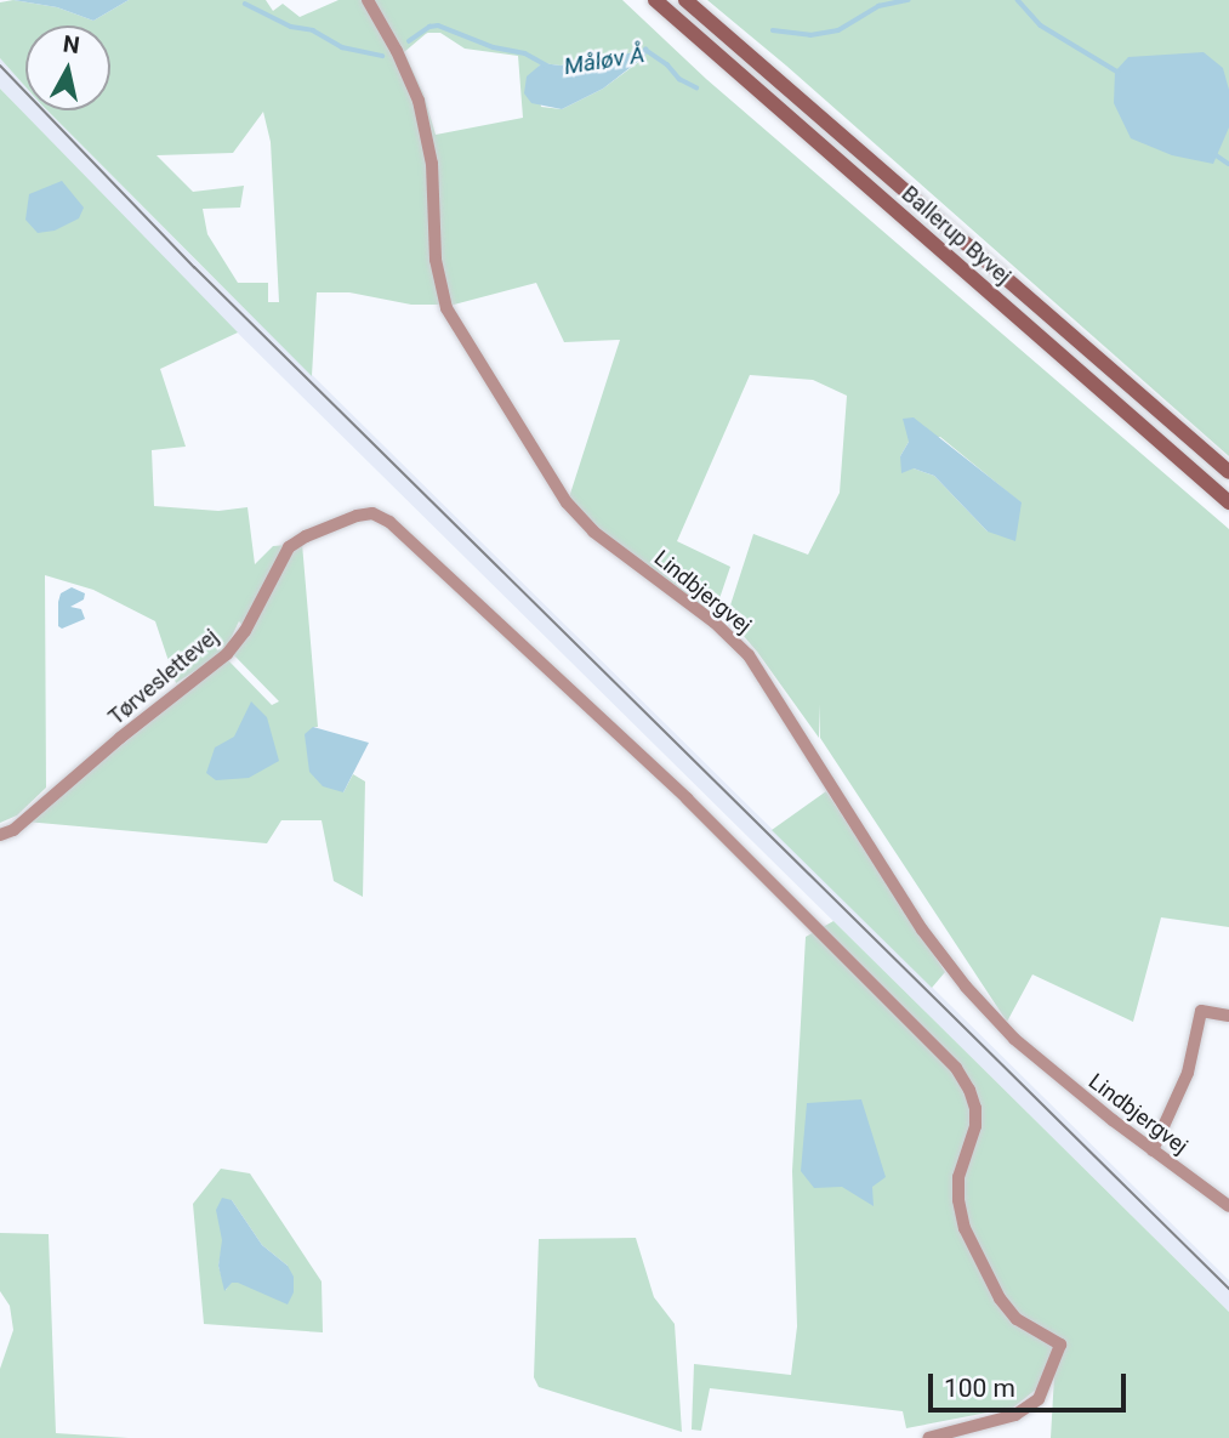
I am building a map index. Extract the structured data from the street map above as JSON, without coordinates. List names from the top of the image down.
{
  "streets": {
    "main road": ["Ballerup Byvej"],
    "street": ["Lindbjergvej", "Tørveslettevej"]
  },
  "water": ["Måløv Å"],
  "scale_bar": "100 m",
  "north": "top"
}
